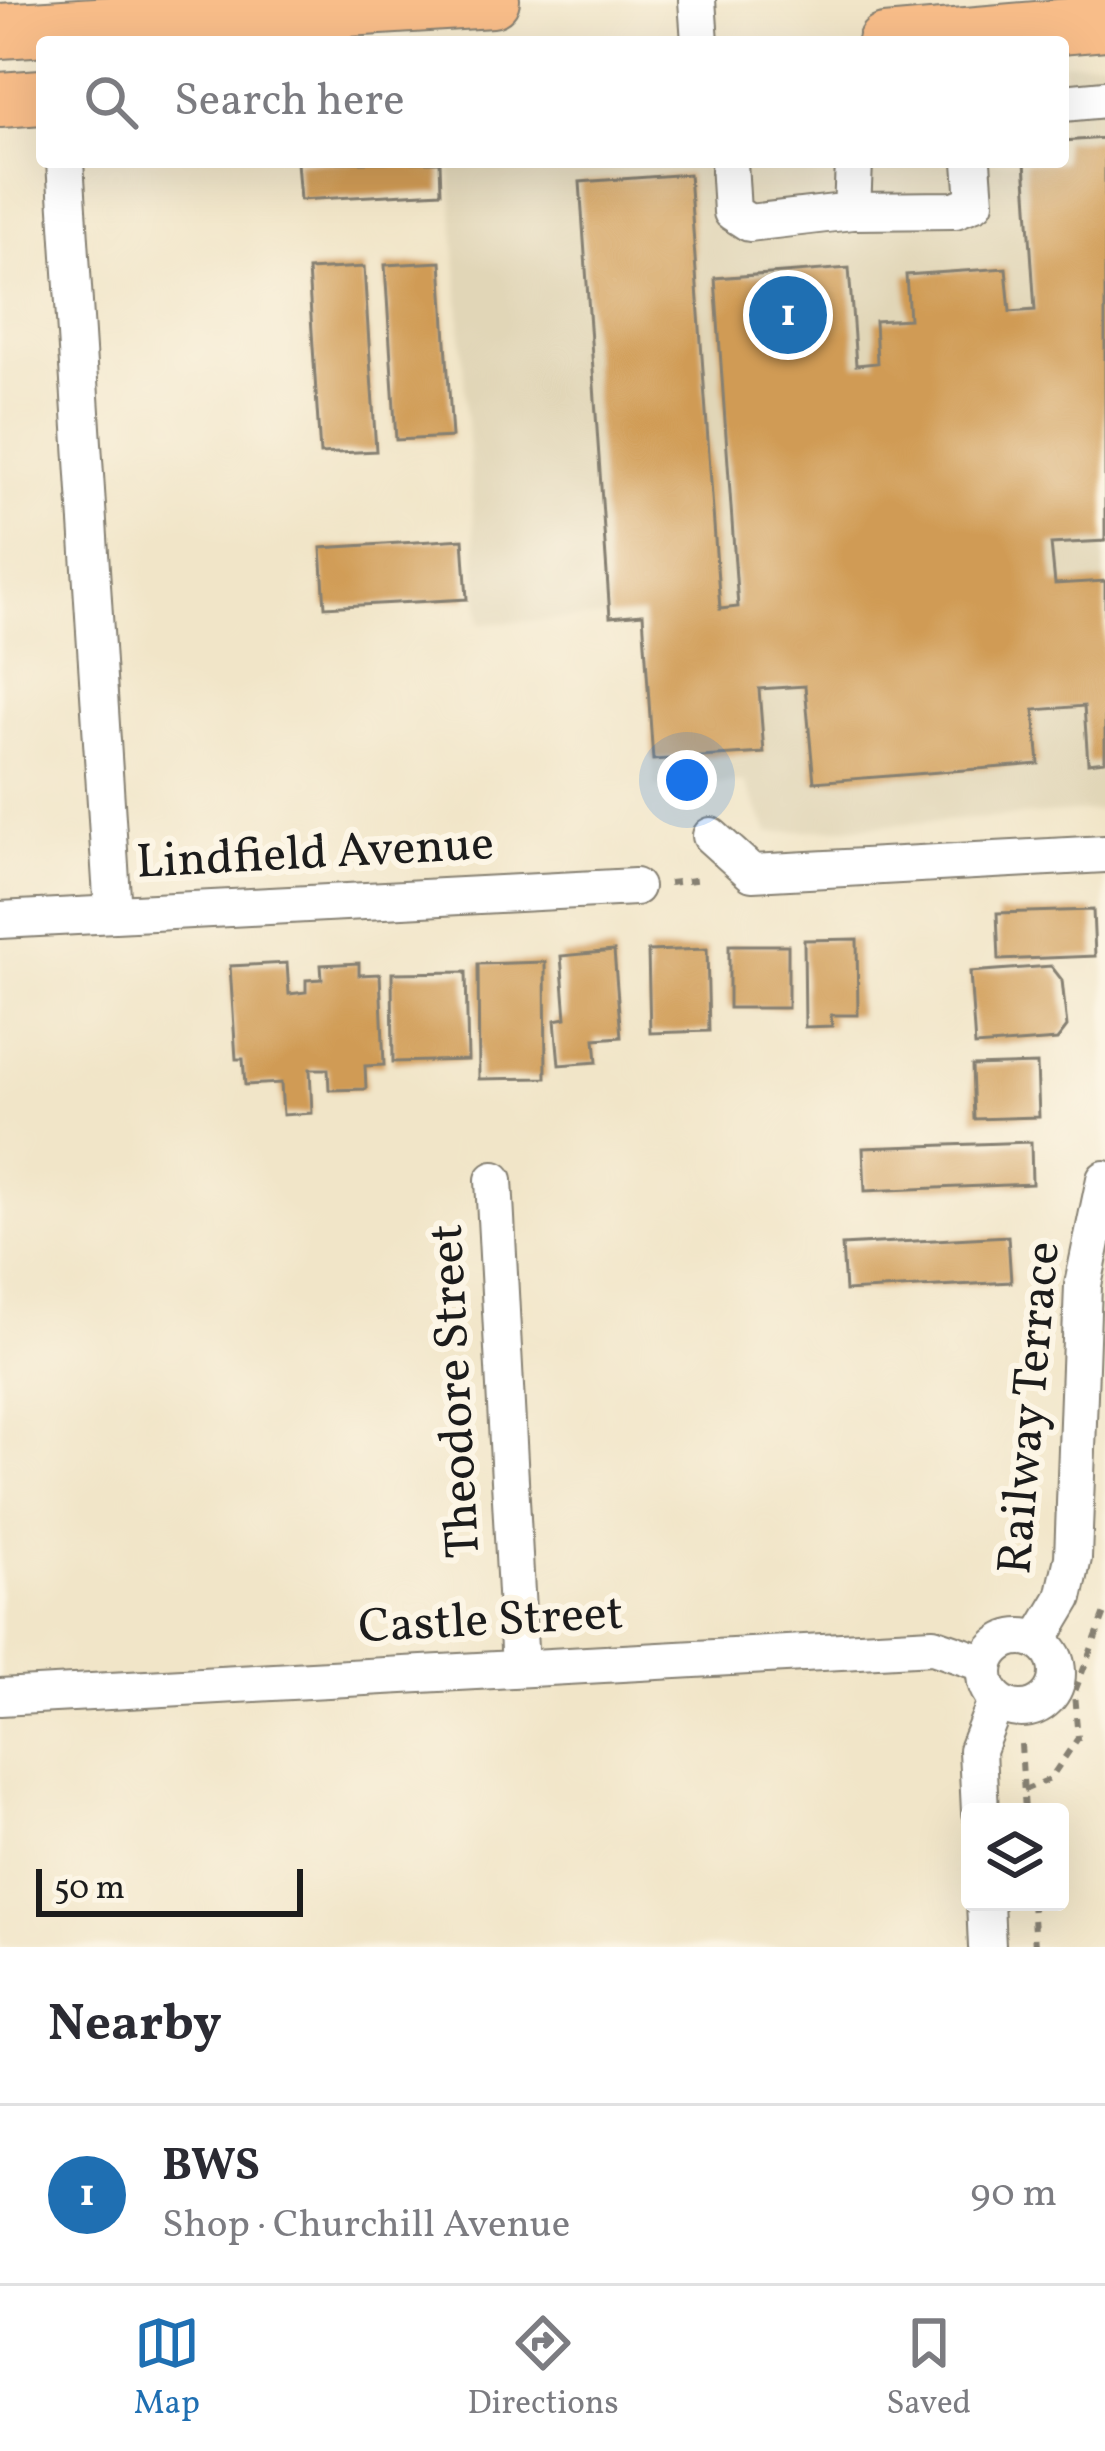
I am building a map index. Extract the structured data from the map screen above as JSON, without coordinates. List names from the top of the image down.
{
  "streets": {
    "street": [
      "Lindfield Avenue",
      "Theodore Street",
      "Railway Terrace",
      "Castle Street"
    ]
  },
  "crossings": [
    ["Theodore Street", "Castle Street"],
    ["Railway Terrace", "Castle Street"]
  ],
  "scale_bar": "50 m",
  "page": {
    "search": "Search here",
    "pins": "1",
    "scale": "50 m",
    "heading": "Nearby",
    "list": [
      {
        "mark": "1",
        "name": "BWS",
        "note": "Shop · Churchill Avenue",
        "value": "90 m"
      }
    ],
    "nav": ["Map", "Directions", "Saved"]
  }
}
